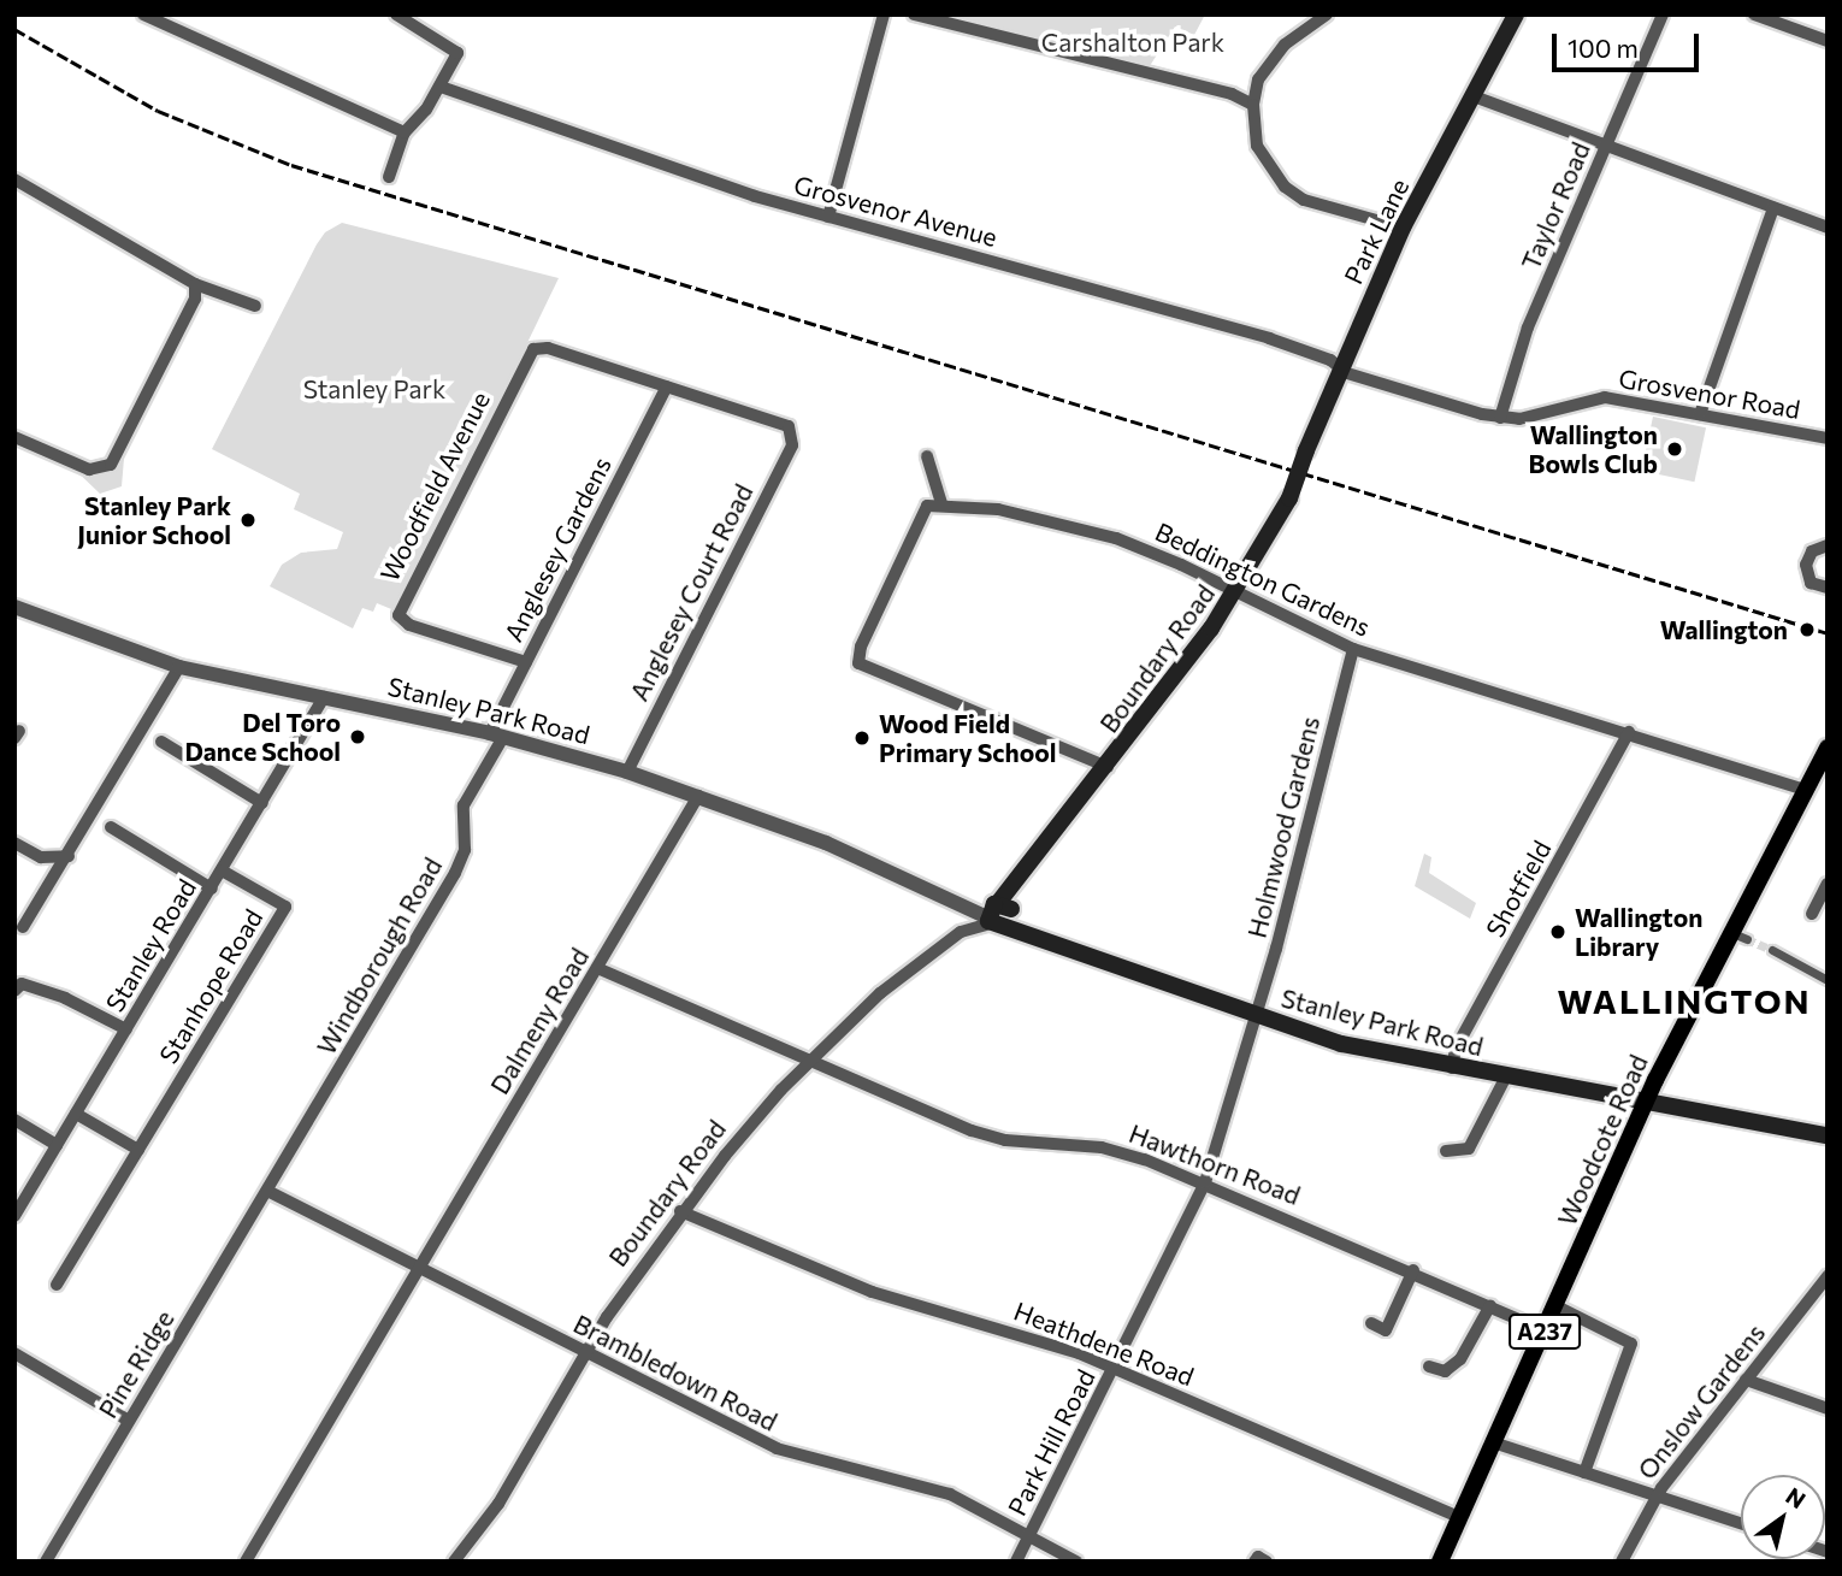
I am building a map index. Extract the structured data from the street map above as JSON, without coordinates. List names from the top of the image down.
{
  "streets": {
    "main road": [
      "Park Lane",
      "Boundary Road",
      "Stanley Park Road",
      "Woodcote Road",
      "A237"
    ],
    "street": [
      "Taylor Road",
      "Grosvenor Avenue",
      "Grosvenor Road",
      "Woodfield Avenue",
      "Anglesey Gardens",
      "Beddington Gardens",
      "Anglesey Court Road",
      "Holmwood Gardens",
      "Shotfield",
      "Stanley Road",
      "Windborough Road",
      "Stanhope Road",
      "Dalmeny Road",
      "Hawthorn Road",
      "Heathdene Road",
      "Pine Ridge",
      "Brambledown Road",
      "Onslow Gardens",
      "Park Hill Road"
    ]
  },
  "crossings": [
    ["Taylor Road", "Grosvenor Road"],
    ["Grosvenor Avenue", "Park Lane"],
    ["Grosvenor Avenue", "Grosvenor Road"],
    ["Park Lane", "Grosvenor Road"],
    ["Park Lane", "Boundary Road"],
    ["Woodfield Avenue", "Anglesey Gardens"],
    ["Woodfield Avenue", "Anglesey Court Road"],
    ["Anglesey Gardens", "Anglesey Court Road"],
    ["Anglesey Gardens", "Stanley Park Road"],
    ["Anglesey Gardens", "Windborough Road"],
    ["Beddington Gardens", "Boundary Road"],
    ["Beddington Gardens", "Holmwood Gardens"],
    ["Beddington Gardens", "Shotfield"],
    ["Beddington Gardens", "Woodcote Road"],
    ["Anglesey Court Road", "Stanley Park Road"],
    ["Boundary Road", "Stanley Park Road"],
    ["Boundary Road", "Hawthorn Road"],
    ["Boundary Road", "Heathdene Road"],
    ["Boundary Road", "Brambledown Road"],
    ["Stanley Park Road", "Holmwood Gardens"],
    ["Stanley Park Road", "Shotfield"],
    ["Stanley Park Road", "Stanley Road"],
    ["Stanley Park Road", "Windborough Road"],
    ["Stanley Park Road", "Dalmeny Road"],
    ["Stanley Park Road", "Woodcote Road"],
    ["Stanley Park Road", "Park Hill Road"],
    ["Holmwood Gardens", "Park Hill Road"],
    ["Stanley Road", "Stanhope Road"],
    ["Windborough Road", "Pine Ridge"],
    ["Windborough Road", "Brambledown Road"],
    ["Dalmeny Road", "Hawthorn Road"],
    ["Dalmeny Road", "Brambledown Road"],
    ["Woodcote Road", "Hawthorn Road"],
    ["Woodcote Road", "Heathdene Road"],
    ["Hawthorn Road", "Park Hill Road"],
    ["Heathdene Road", "Park Hill Road"],
    ["Pine Ridge", "Brambledown Road"],
    ["Brambledown Road", "Park Hill Road"]
  ],
  "districts": ["WALLINGTON"],
  "parks": ["Carshalton Park", "Stanley Park"],
  "places": [
    "Wallington Bowls Club",
    "Stanley Park Junior School",
    "Wallington",
    "Del Toro Dance School",
    "Wood Field Primary School",
    "Wallington Library"
  ],
  "scale_bar": "100 m",
  "north": "top right"
}
